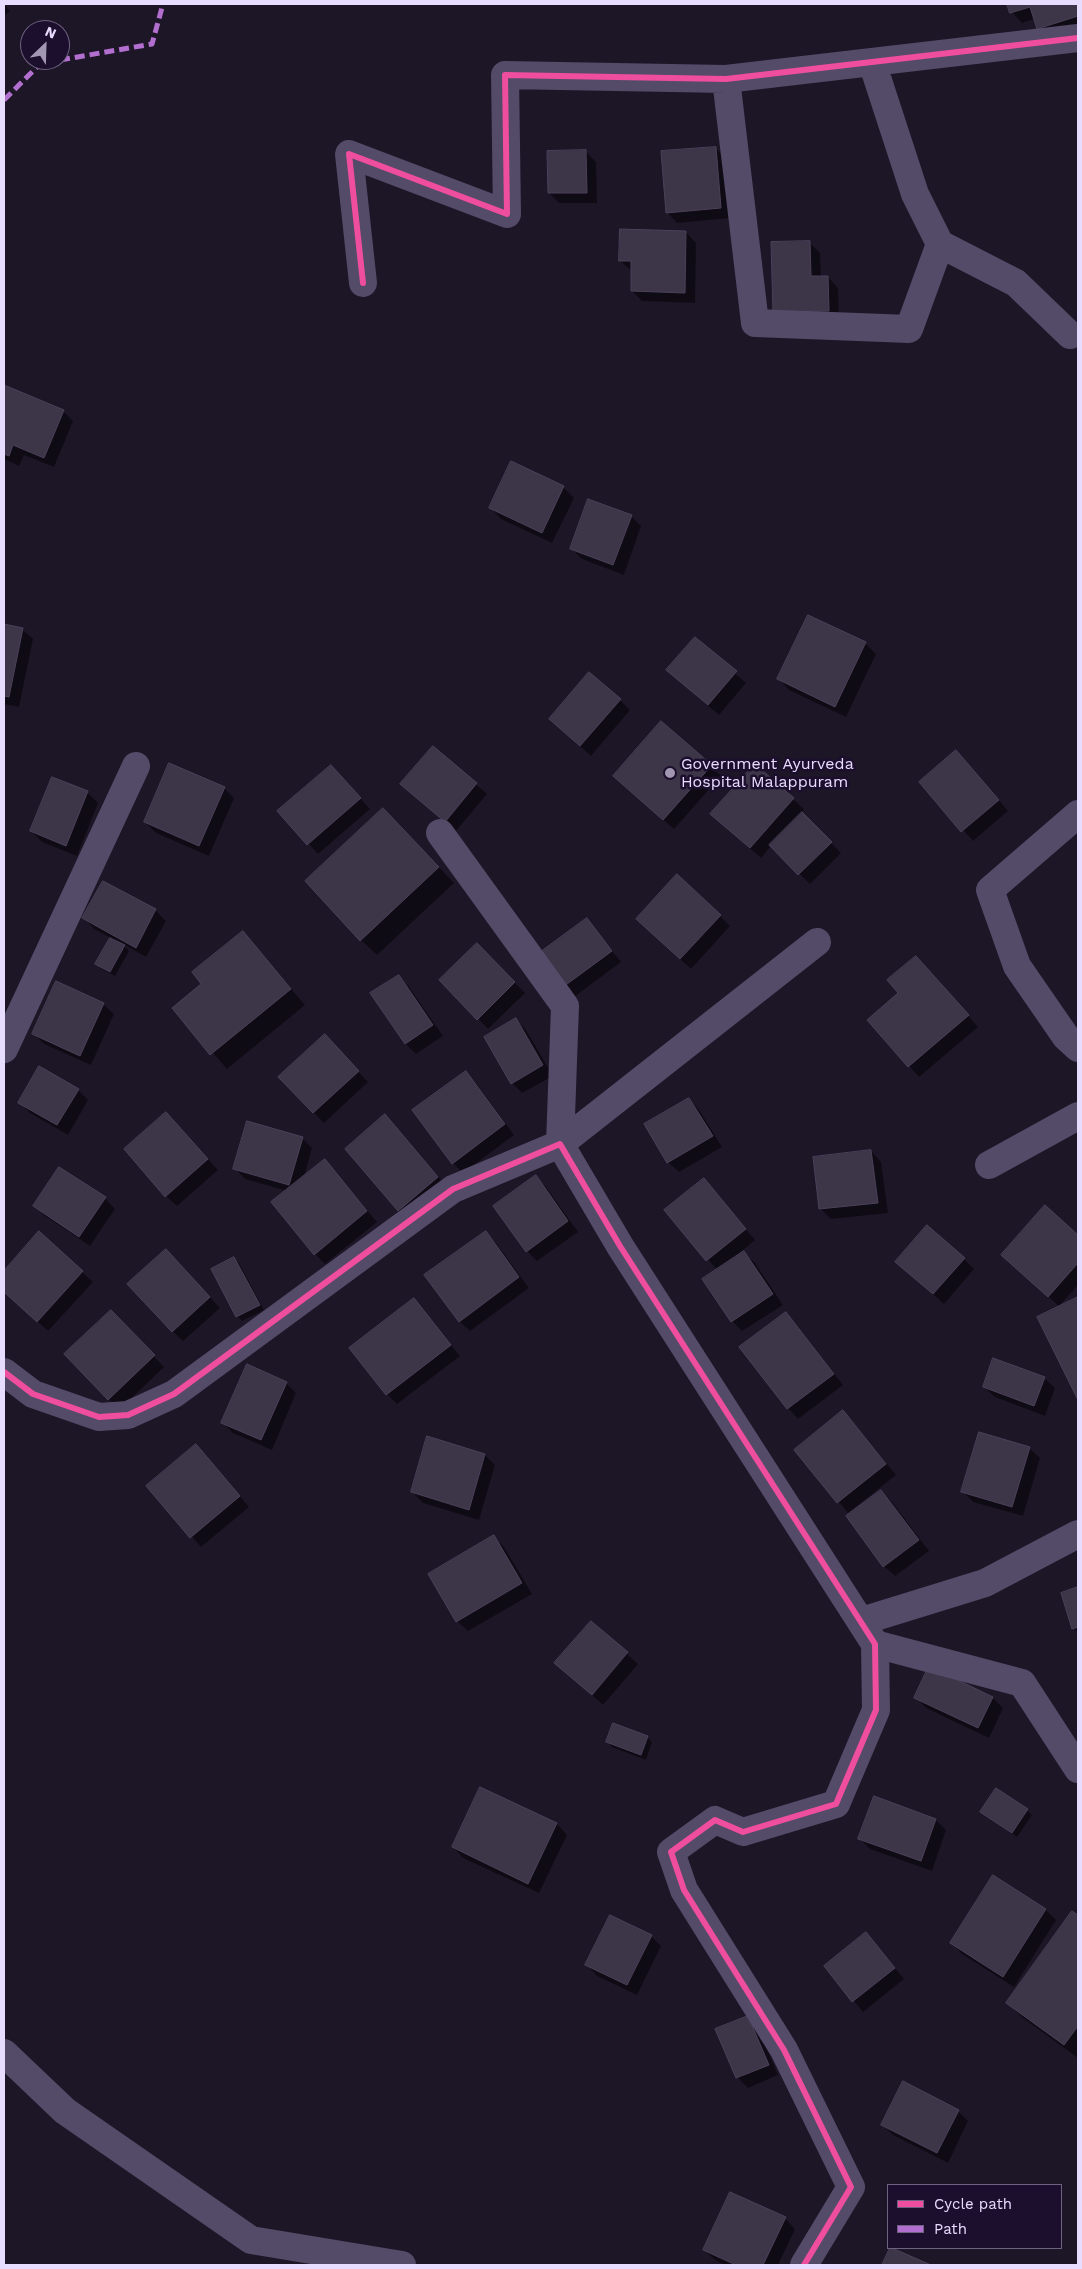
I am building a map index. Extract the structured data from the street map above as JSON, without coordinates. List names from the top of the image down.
{
  "places": ["Government Ayurveda Hospital Malappuram"],
  "legend": ["Cycle path", "Path"],
  "north": "top right"
}
